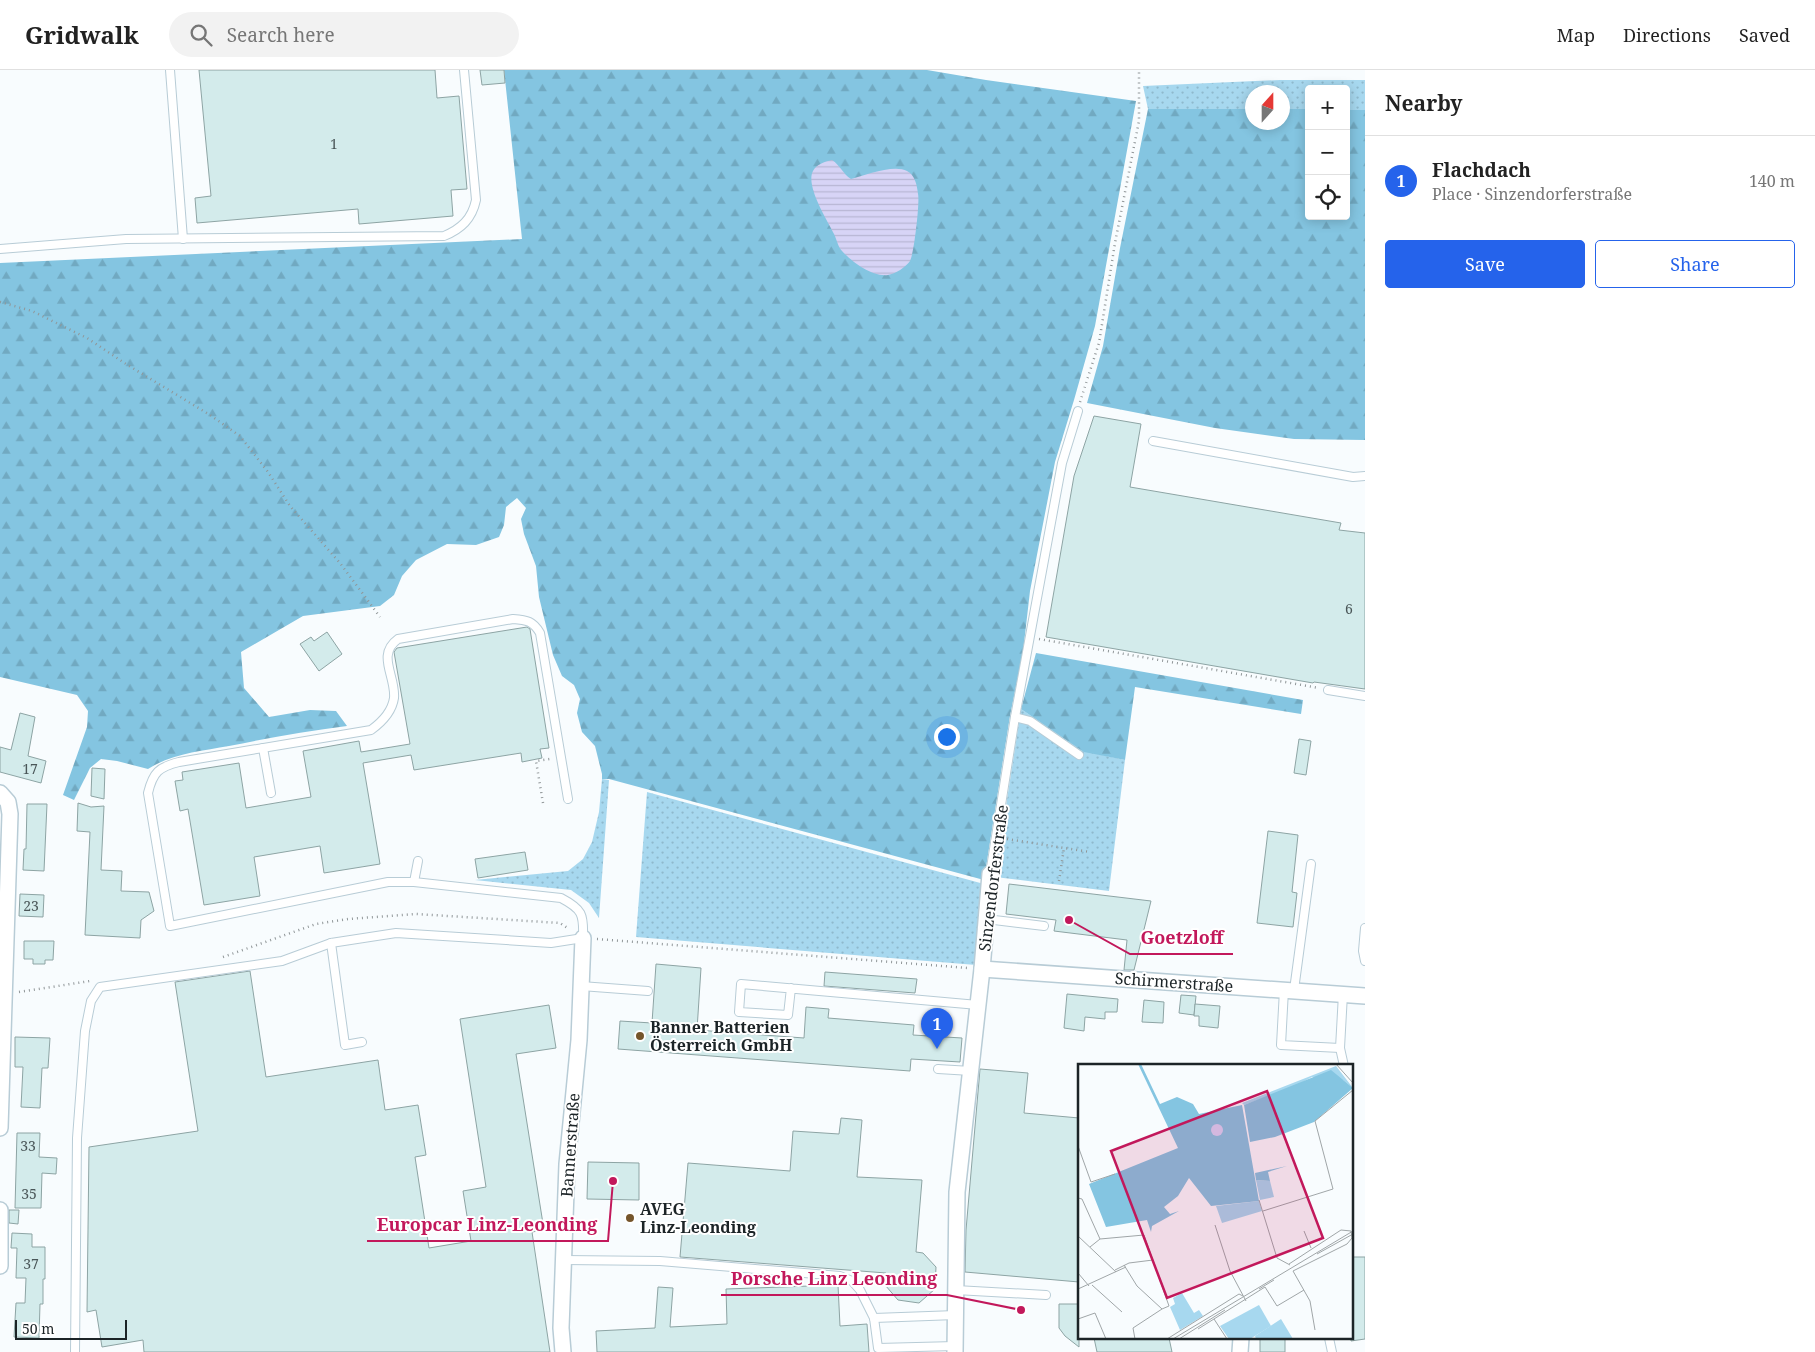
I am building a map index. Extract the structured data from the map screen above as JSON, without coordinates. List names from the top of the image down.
{
  "streets": {
    "street": ["Sinzendorferstraße", "Schirmerstraße", "Bannerstraße"]
  },
  "crossings": [
    ["Sinzendorferstraße", "Schirmerstraße"]
  ],
  "places": [
    "Goetzloff",
    "Banner Batterien Österreich GmbH",
    "Europcar Linz-Leonding",
    "AVEG Linz-Leonding",
    "Porsche Linz Leonding"
  ],
  "house_numbers": [
    "1",
    "6",
    "17",
    "23",
    "33",
    "35",
    "37"
  ],
  "scale_bar": "50 m",
  "north": "top",
  "page": {
    "header": "Gridwalk",
    "search": "Search here",
    "nav": ["Map", "Directions", "Saved"],
    "heading": "Nearby",
    "map_buttons": ["+", "−"],
    "list": [
      {
        "mark": "1",
        "name": "Flachdach",
        "note": "Place · Sinzendorferstraße",
        "value": "140 m"
      }
    ],
    "buttons": ["Save", "Share"],
    "pins": "1",
    "scale": "50 m"
  }
}
